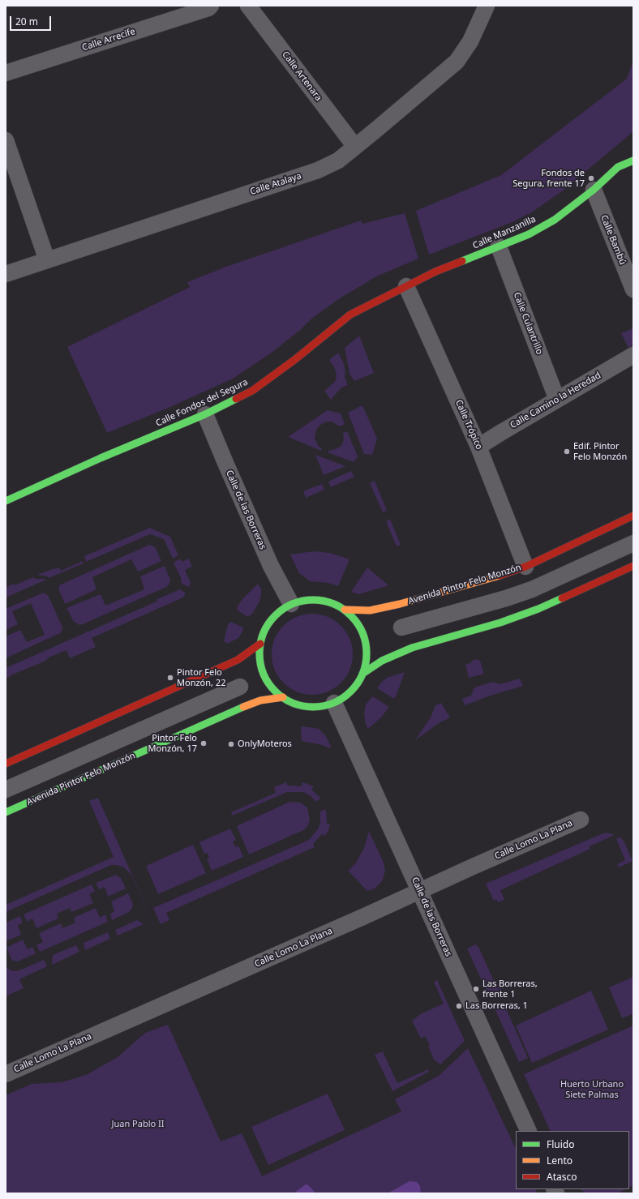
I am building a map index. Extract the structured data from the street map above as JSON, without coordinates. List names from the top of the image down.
{
  "streets": {
    "street": [
      "Calle Arrecife",
      "Calle Artenara",
      "Calle Atalaya",
      "Calle Manzanilla",
      "Calle Bambú",
      "Calle Culantrillo",
      "Calle Camino la Heredad",
      "Calle Fondos del Segura",
      "Calle Trópico",
      "Calle de las Borreras",
      "Avenida Pintor Felo Monzón",
      "Calle Lomo La Plana"
    ]
  },
  "crossings": [
    ["Calle Artenara", "Calle Atalaya"],
    ["Calle Manzanilla", "Calle Bambú"],
    ["Calle Manzanilla", "Calle Culantrillo"],
    ["Calle Manzanilla", "Calle Fondos del Segura"],
    ["Calle Manzanilla", "Calle Trópico"],
    ["Calle Culantrillo", "Calle Camino la Heredad"],
    ["Calle Camino la Heredad", "Calle Trópico"],
    ["Calle Fondos del Segura", "Calle Trópico"],
    ["Calle Fondos del Segura", "Calle de las Borreras"],
    ["Calle Trópico", "Avenida Pintor Felo Monzón"],
    ["Calle de las Borreras", "Avenida Pintor Felo Monzón"],
    ["Calle de las Borreras", "Calle Lomo La Plana"]
  ],
  "parks": ["Huerto Urbano Siete Palmas", "Juan Pablo II"],
  "places": [
    "Fondos de Segura, frente 17",
    "Edif. Pintor Felo Monzón",
    "Pintor Felo Monzón, 22",
    "Pintor Felo Monzón, 17",
    "OnlyMoteros",
    "Las Borreras, frente 1",
    "Las Borreras, 1"
  ],
  "legend": ["Fluido", "Lento", "Atasco"],
  "scale_bar": "20 m"
}
